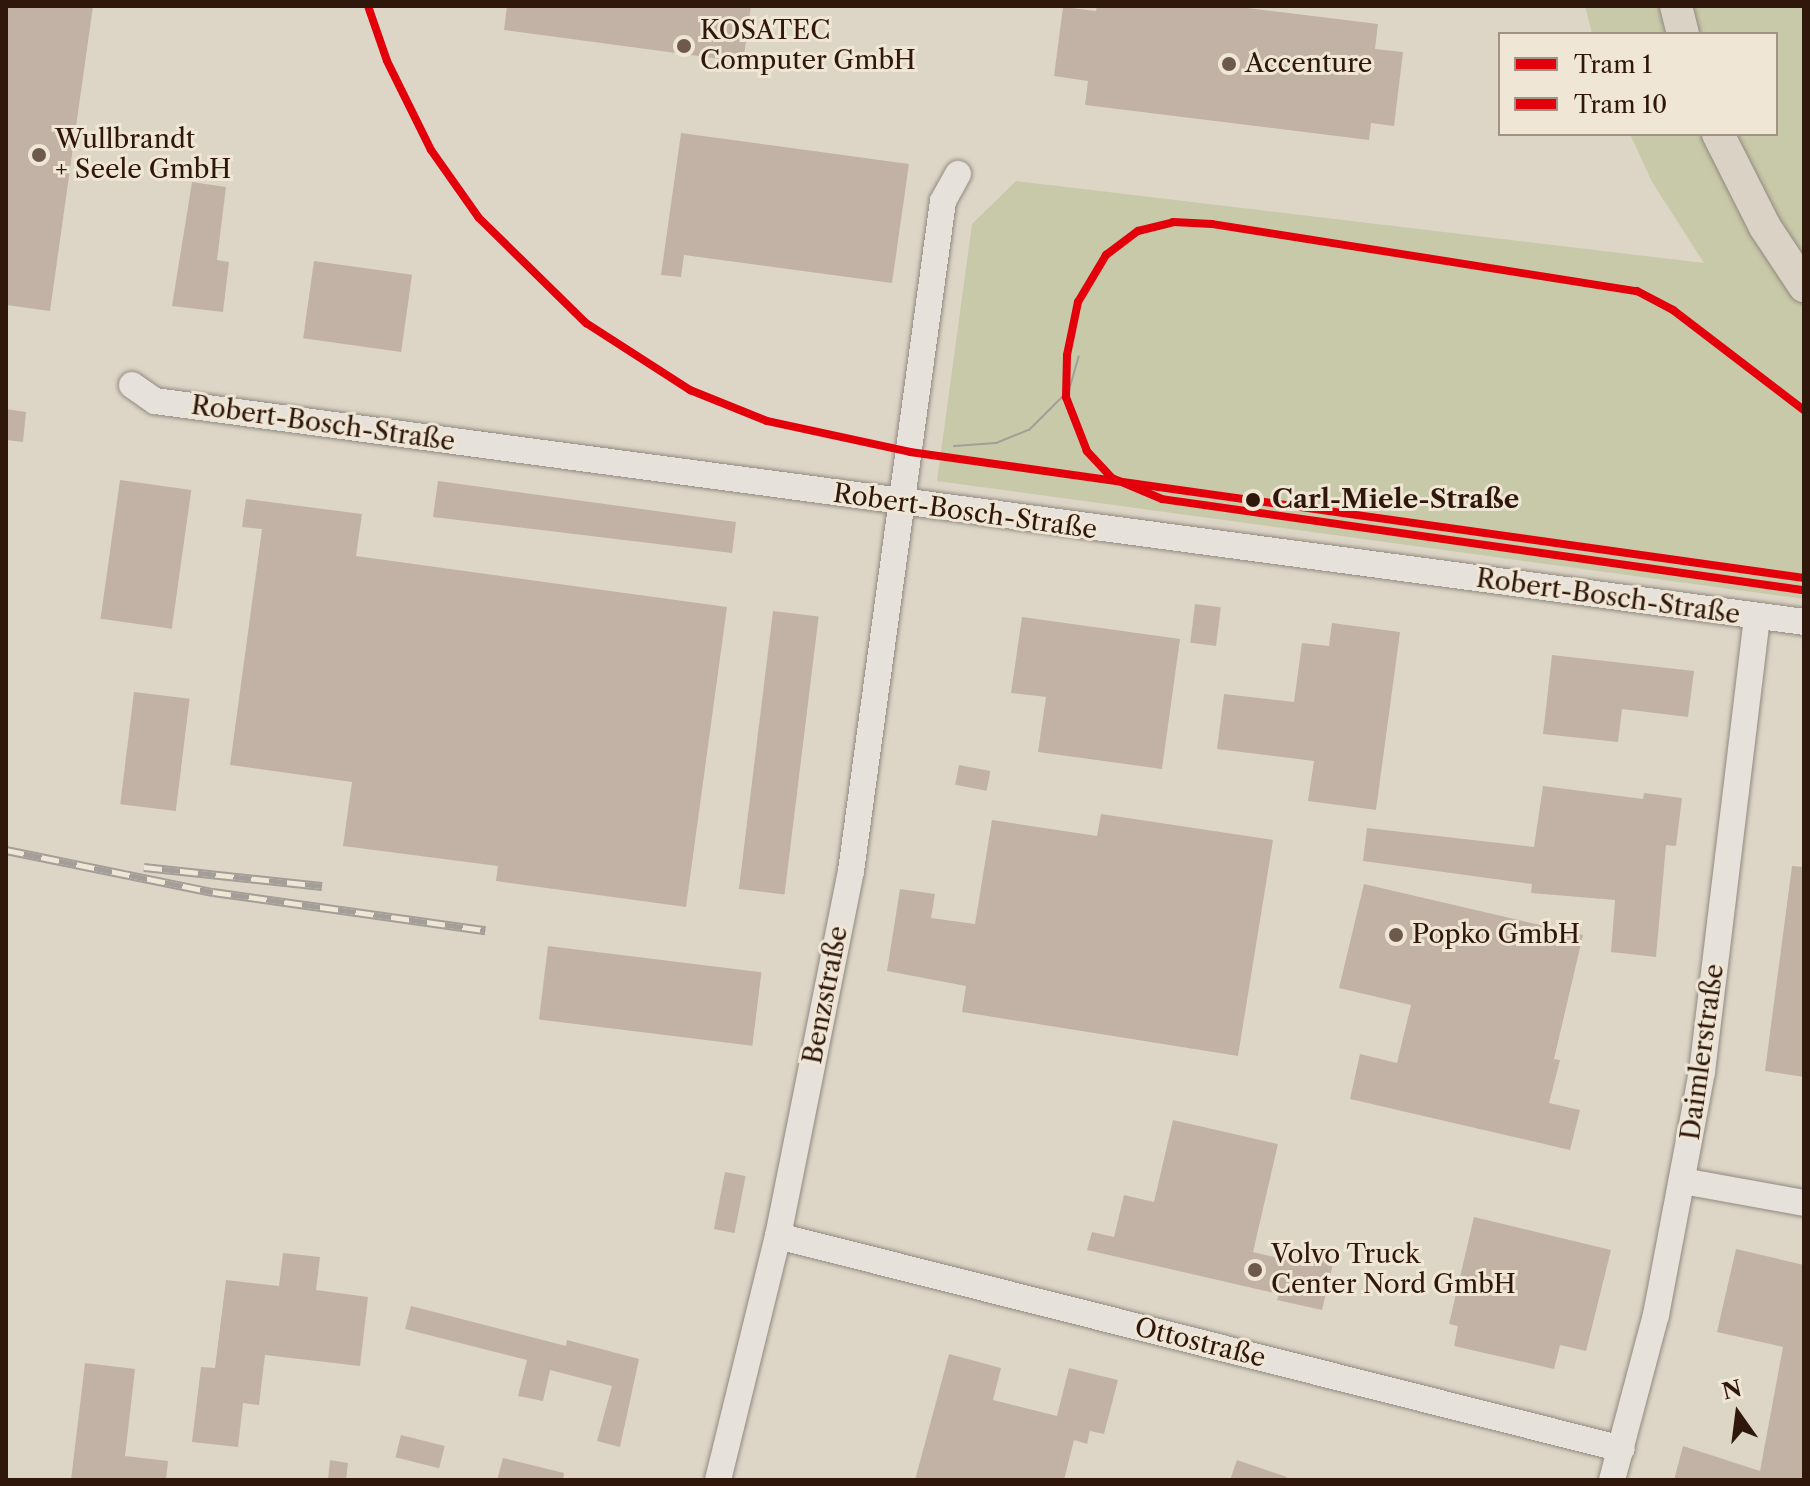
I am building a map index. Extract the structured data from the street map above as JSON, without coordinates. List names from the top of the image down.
{
  "streets": {
    "street": [
      "Robert-Bosch-Straße",
      "Benzstraße",
      "Daimlerstraße",
      "Ottostraße"
    ]
  },
  "crossings": [
    ["Robert-Bosch-Straße", "Benzstraße"],
    ["Robert-Bosch-Straße", "Daimlerstraße"],
    ["Benzstraße", "Ottostraße"],
    ["Daimlerstraße", "Ottostraße"]
  ],
  "places": [
    "KOSATEC Computer GmbH",
    "Accenture",
    "Wullbrandt + Seele GmbH",
    "Carl-Miele-Straße",
    "Popko GmbH",
    "Volvo Truck Center Nord GmbH"
  ],
  "lines": ["tram line 1", "tram line 10"],
  "legend": ["Tram 1", "Tram 10"],
  "north": "top"
}
